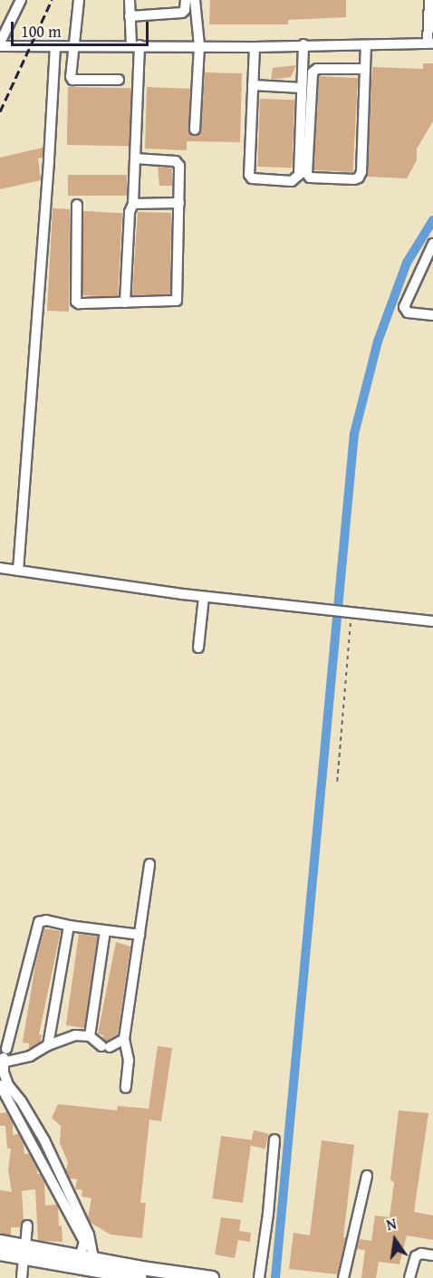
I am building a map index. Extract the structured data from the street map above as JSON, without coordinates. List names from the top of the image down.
{
  "scale_bar": "100 m",
  "north": "top"
}
